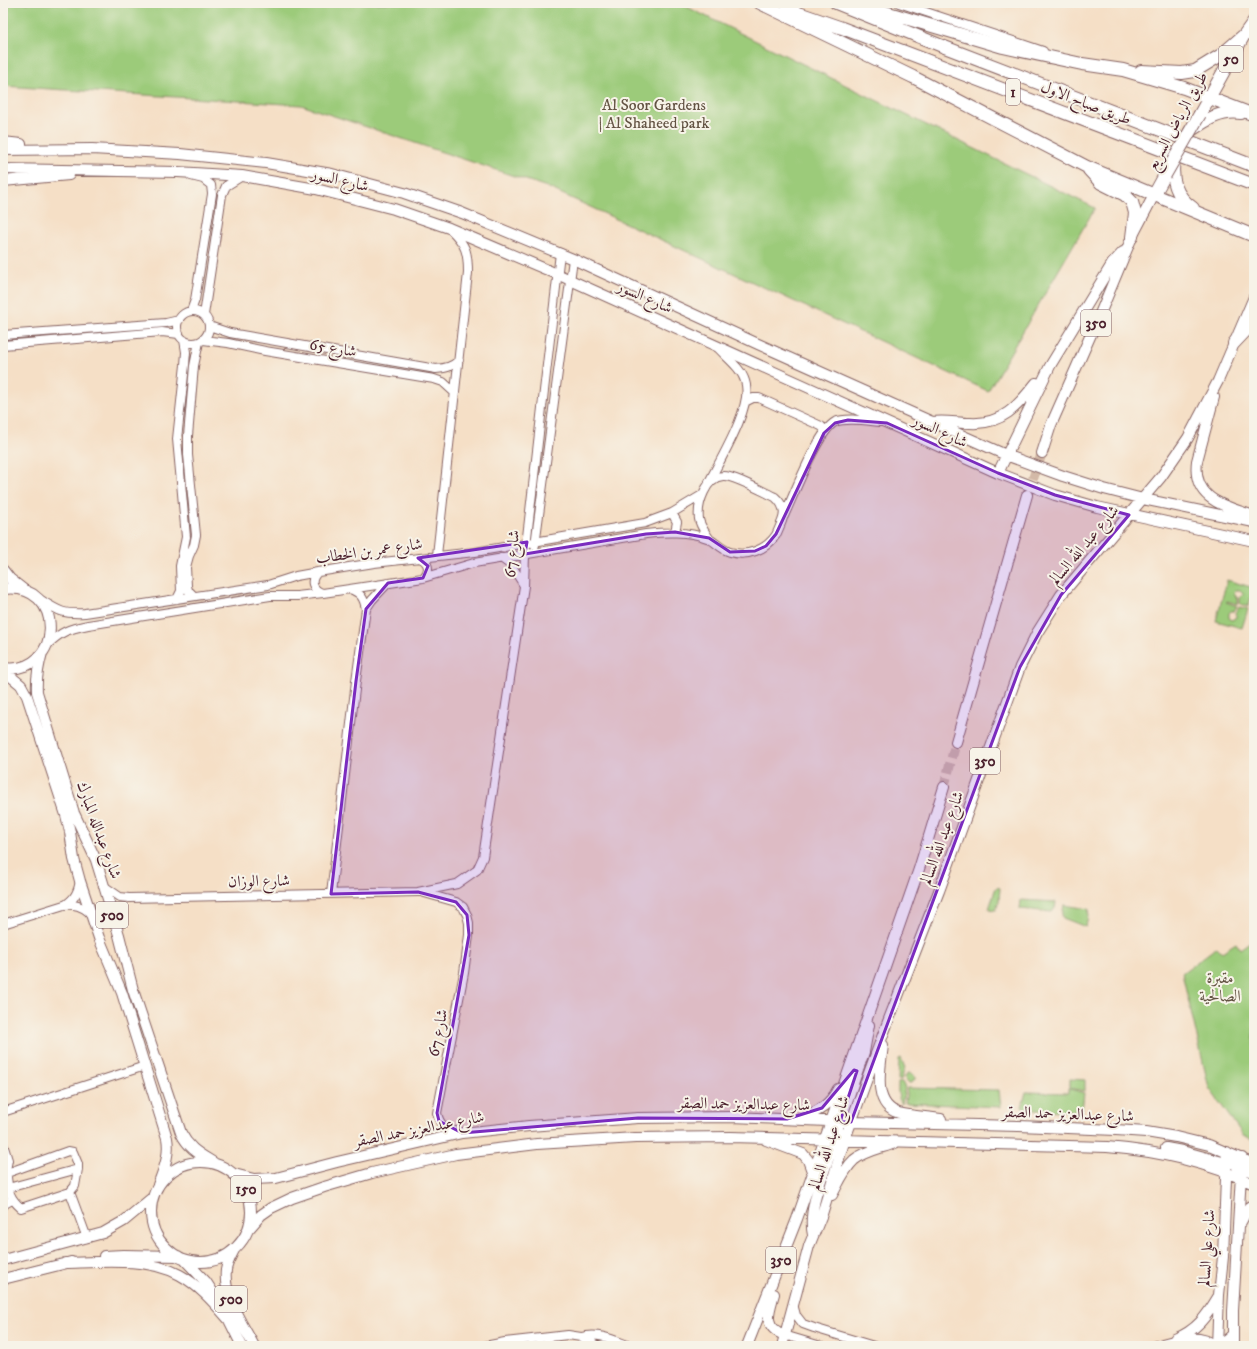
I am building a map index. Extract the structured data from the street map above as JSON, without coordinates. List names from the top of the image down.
{
  "streets": {
    "highway": [
      "50",
      "1",
      "طريق صباح الاول",
      "طريق الرياض السريع",
      "350"
    ],
    "main road": [
      "شارع السور",
      "شارع عبد الله السالم",
      "شارع عبدالله المبارك",
      "500",
      "شارع عبدالعزيز حمد الصقر",
      "150",
      "شارع علي السالم"
    ],
    "street": [
      "شارع 65",
      "شارع عمر بن الخطاب",
      "شارع 67",
      "شارع الوزان"
    ]
  },
  "crossings": [
    ["طريق الرياض السريع", "350"],
    ["شارع السور", "شارع عبد الله السالم"],
    ["شارع السور", "شارع 67"],
    ["شارع عبد الله السالم", "شارع عبدالعزيز حمد الصقر"],
    ["شارع عمر بن الخطاب", "شارع 67"],
    ["شارع عمر بن الخطاب", "500"],
    ["شارع 67", "شارع الوزان"],
    ["شارع 67", "شارع عبدالعزيز حمد الصقر"],
    ["شارع عبدالله المبارك", "شارع الوزان"],
    ["شارع عبدالله المبارك", "500"],
    ["شارع عبدالله المبارك", "شارع عبدالعزيز حمد الصقر"],
    ["شارع عبدالله المبارك", "150"],
    ["500", "شارع عبدالعزيز حمد الصقر"],
    ["500", "150"],
    ["شارع عبدالعزيز حمد الصقر", "150"],
    ["شارع عبدالعزيز حمد الصقر", "شارع علي السالم"]
  ],
  "parks": ["Al Soor Gardens | Al Shaheed park", "مقبرة الصالحية"]
}
